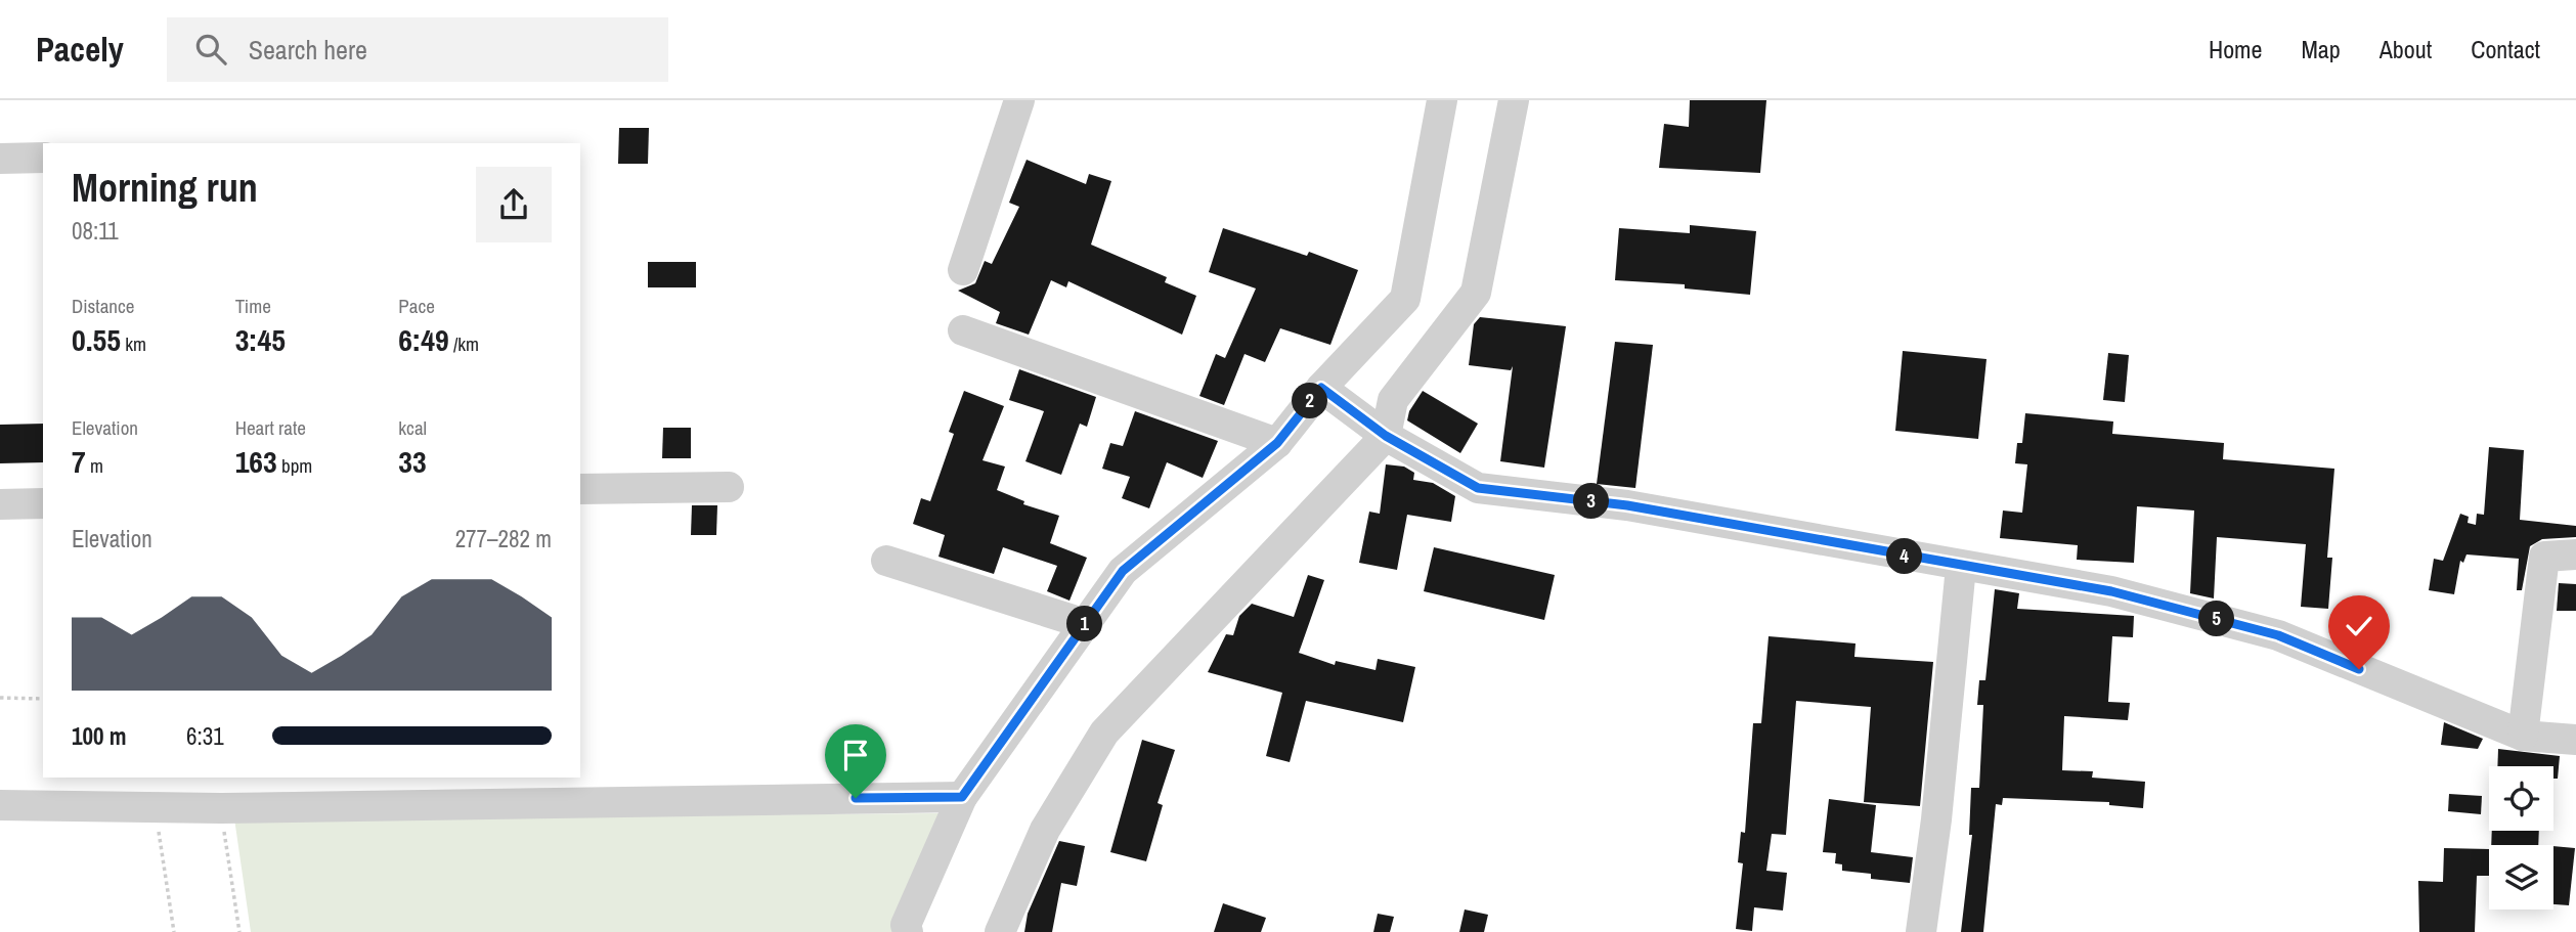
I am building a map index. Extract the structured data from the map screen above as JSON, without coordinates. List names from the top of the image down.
{
  "page": {
    "header": "Pacely",
    "search": "Search here",
    "nav": [
      "Home",
      "Map",
      "About",
      "Contact"
    ],
    "heading": ["Morning run", "08:11"],
    "stats": [
      ["Distance", "0.55 km"],
      ["Time", "3:45"],
      ["Pace", "6:49 /km"],
      ["Elevation", "7 m"],
      ["Heart rate", "163 bpm"],
      ["kcal", "33"]
    ],
    "pins": [
      "2",
      "3",
      "4",
      "5",
      "1"
    ],
    "chart": ["Elevation", "277–282 m"],
    "list": [
      {
        "name": "100 m",
        "note": "6:31"
      }
    ]
  }
}
